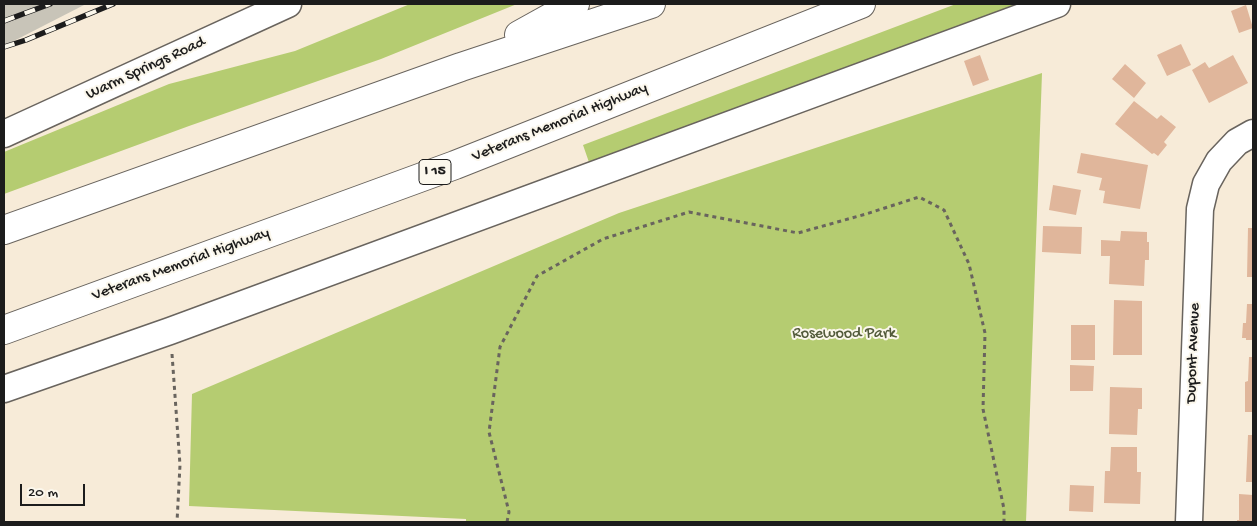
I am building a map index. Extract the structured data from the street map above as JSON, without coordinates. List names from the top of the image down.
{
  "streets": {
    "highway": ["Veterans Memorial Highway", "I 15"],
    "street": ["Warm Springs Road", "Dupont Avenue"]
  },
  "parks": ["Rosewood Park"],
  "scale_bar": "20 m"
}
